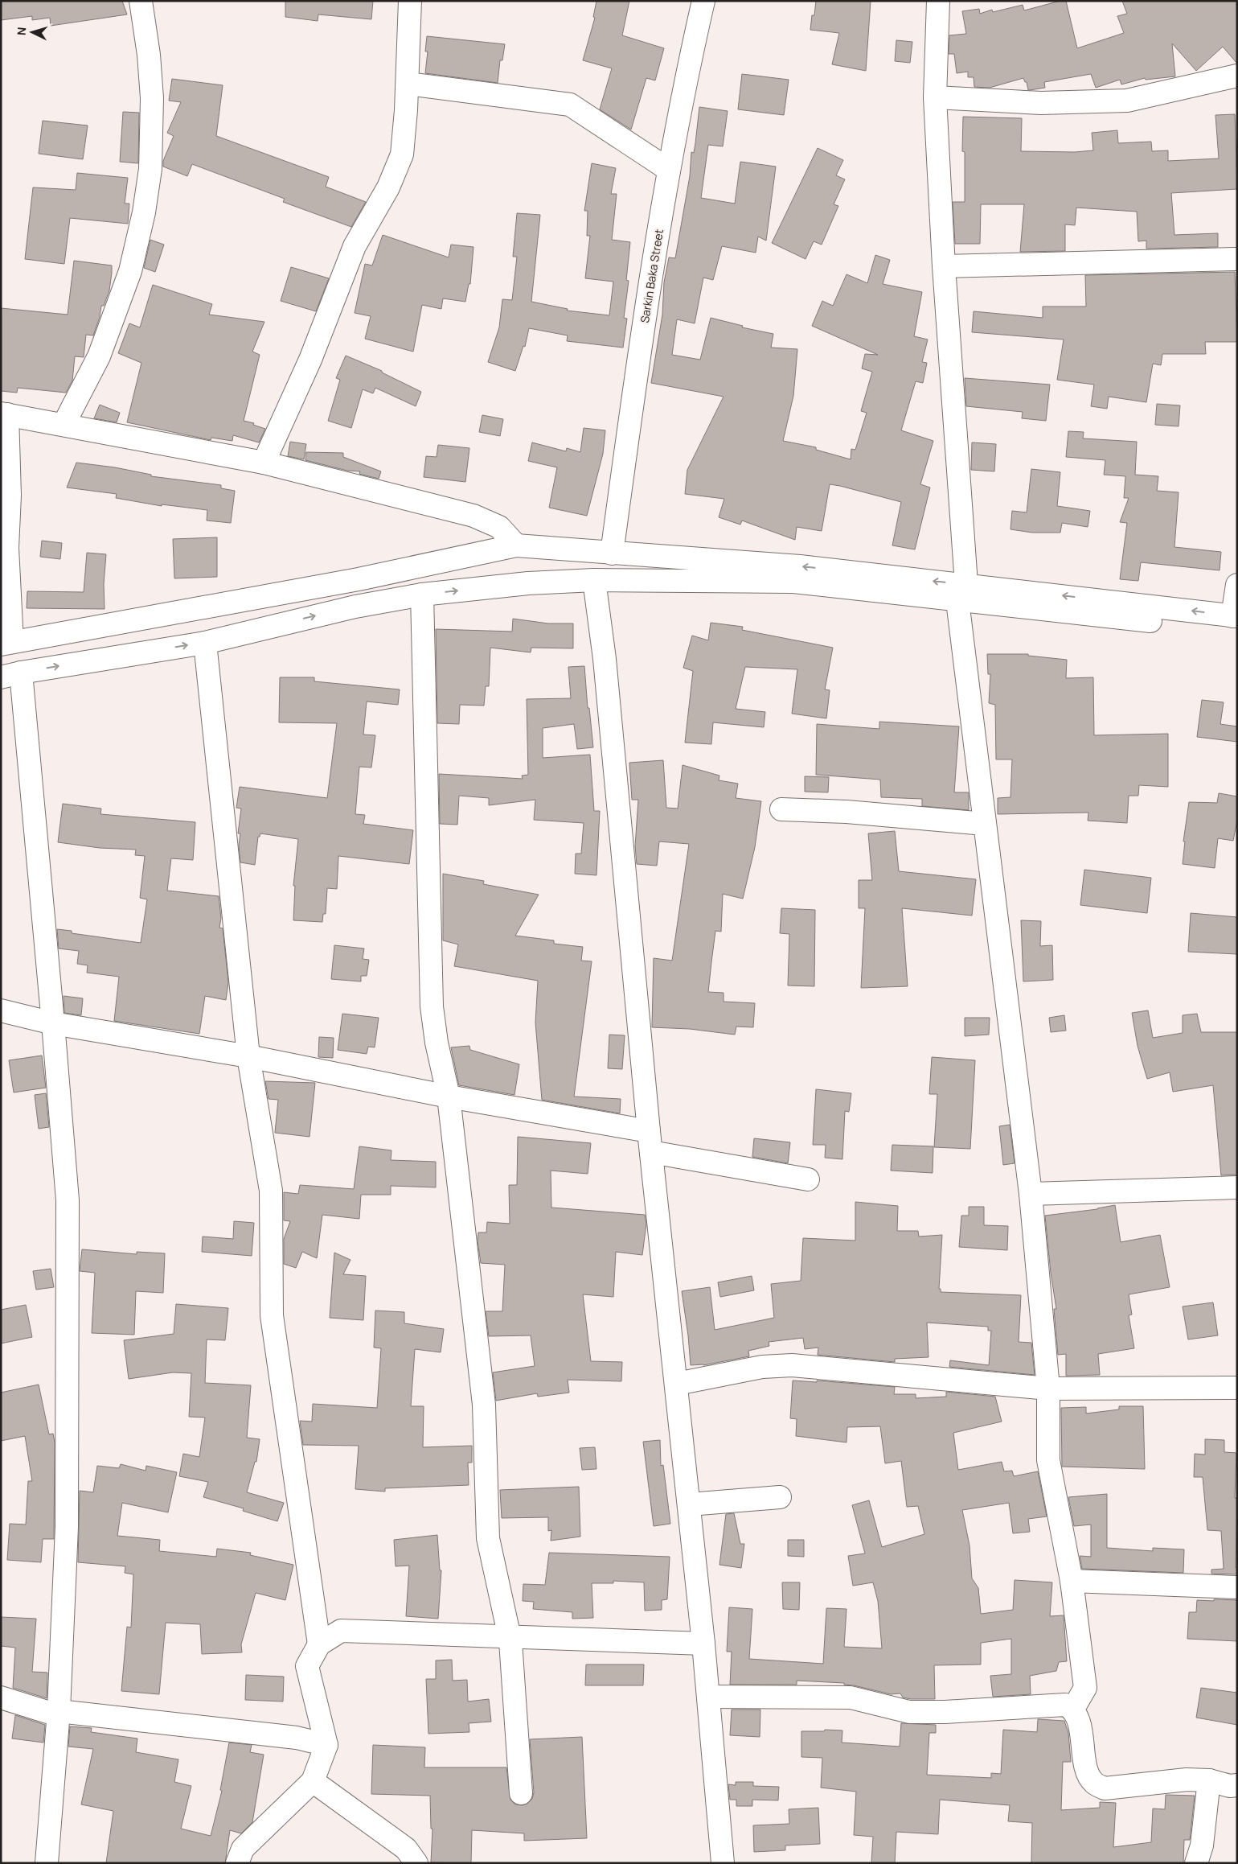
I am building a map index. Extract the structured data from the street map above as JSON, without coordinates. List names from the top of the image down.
{
  "streets": {
    "street": ["Sarkin Baka Street"]
  },
  "north": "left"
}
